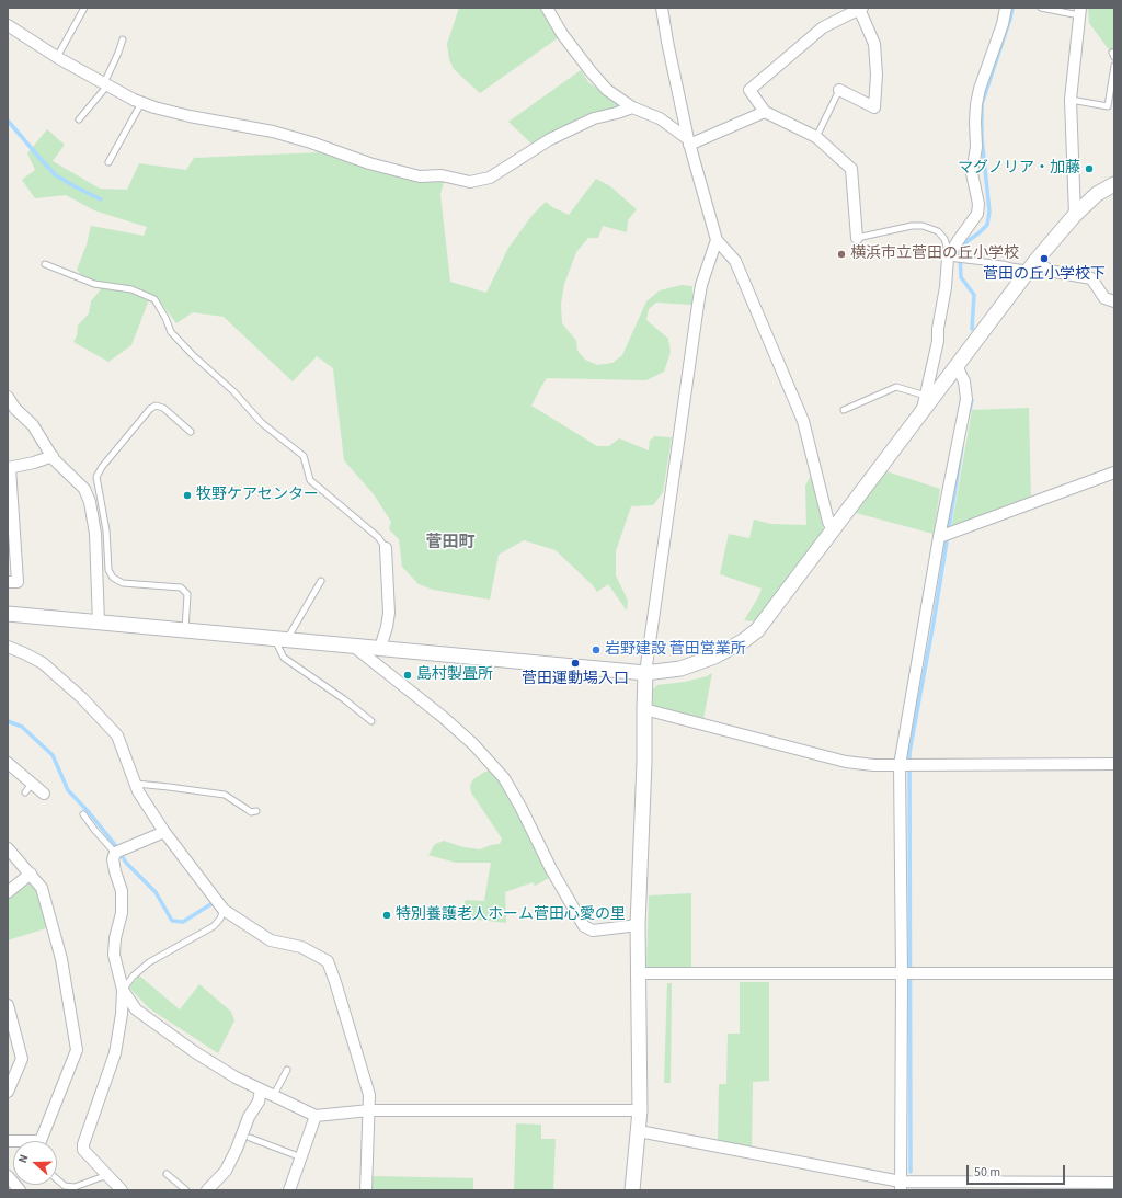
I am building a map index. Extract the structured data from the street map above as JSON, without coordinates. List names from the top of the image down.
{
  "districts": ["菅田町"],
  "places": [
    "マグノリア・加藤",
    "横浜市立菅田の丘小学校",
    "菅田の丘小学校下",
    "牧野ケアセンター",
    "岩野建設 菅田営業所",
    "菅田運動場入口",
    "島村製畳所",
    "特別養護老人ホーム菅田心愛の里"
  ],
  "scale_bar": "50 m",
  "north": "left"
}
